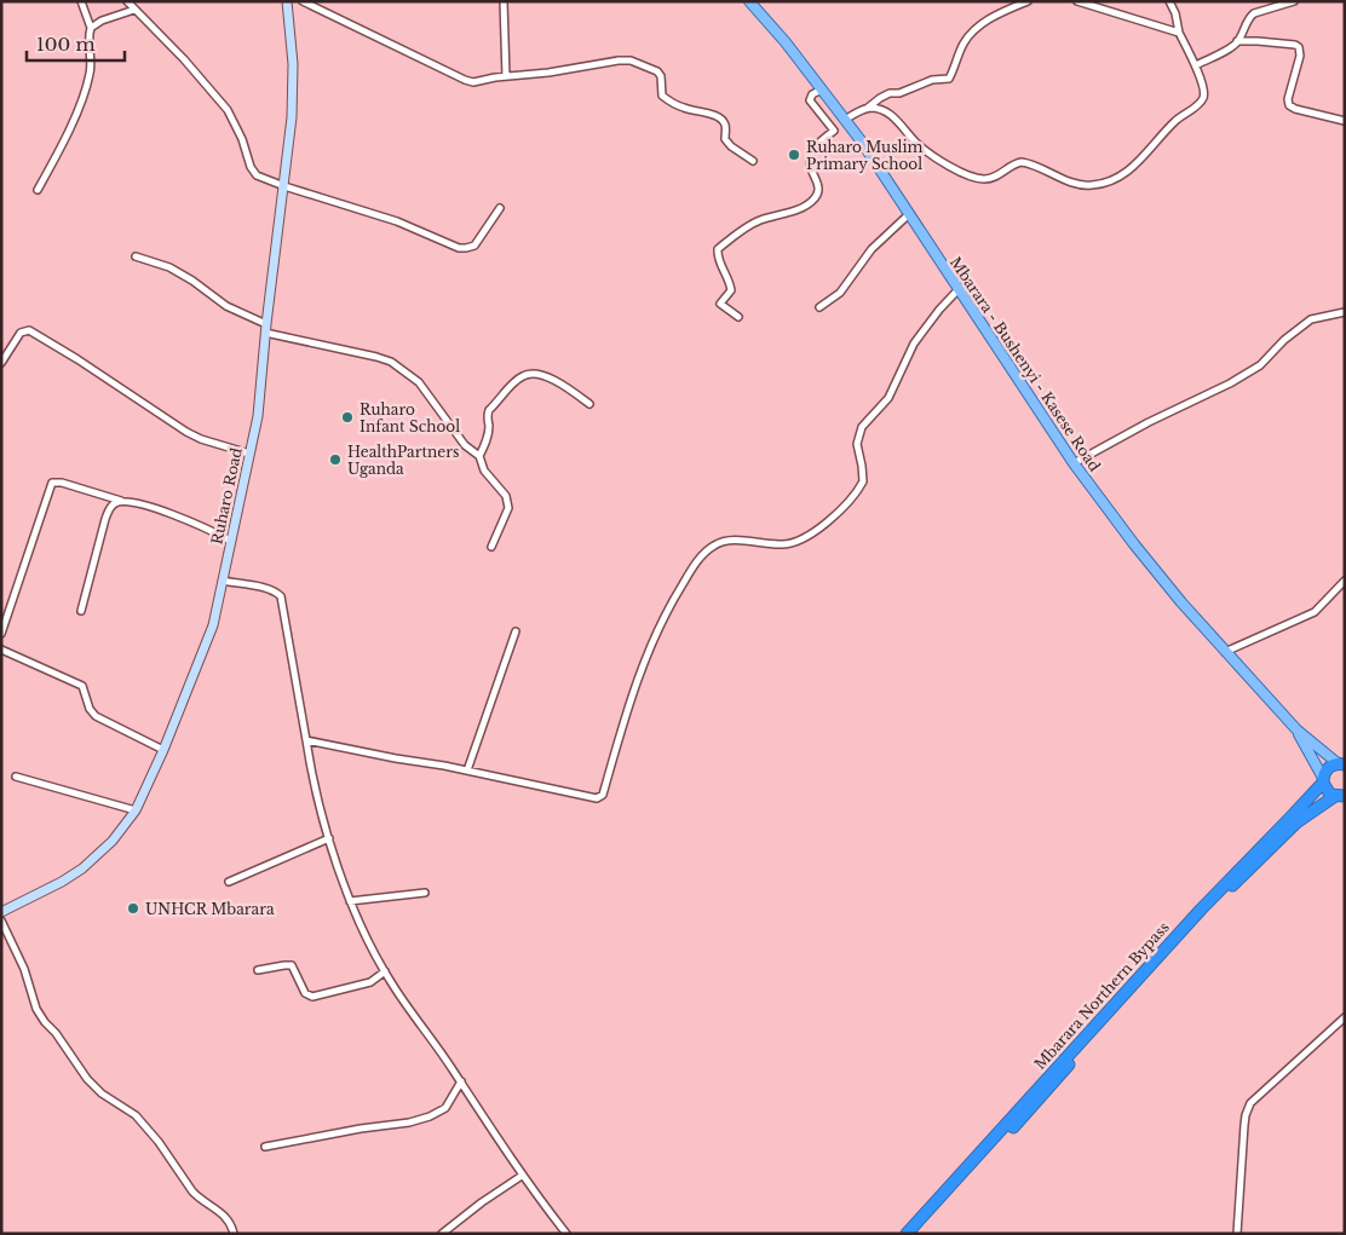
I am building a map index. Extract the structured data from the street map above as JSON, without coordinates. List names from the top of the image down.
{
  "streets": {
    "highway": ["Mbarara Northern Bypass"],
    "main road": ["Mbarara - Bushenyi - Kasese Road"],
    "street": ["Ruharo Road"]
  },
  "crossings": [
    ["Mbarara - Bushenyi - Kasese Road", "Mbarara Northern Bypass"]
  ],
  "places": [
    "Ruharo Muslim Primary School",
    "Ruharo Infant School",
    "HealthPartners Uganda",
    "UNHCR Mbarara"
  ],
  "scale_bar": "100 m"
}
